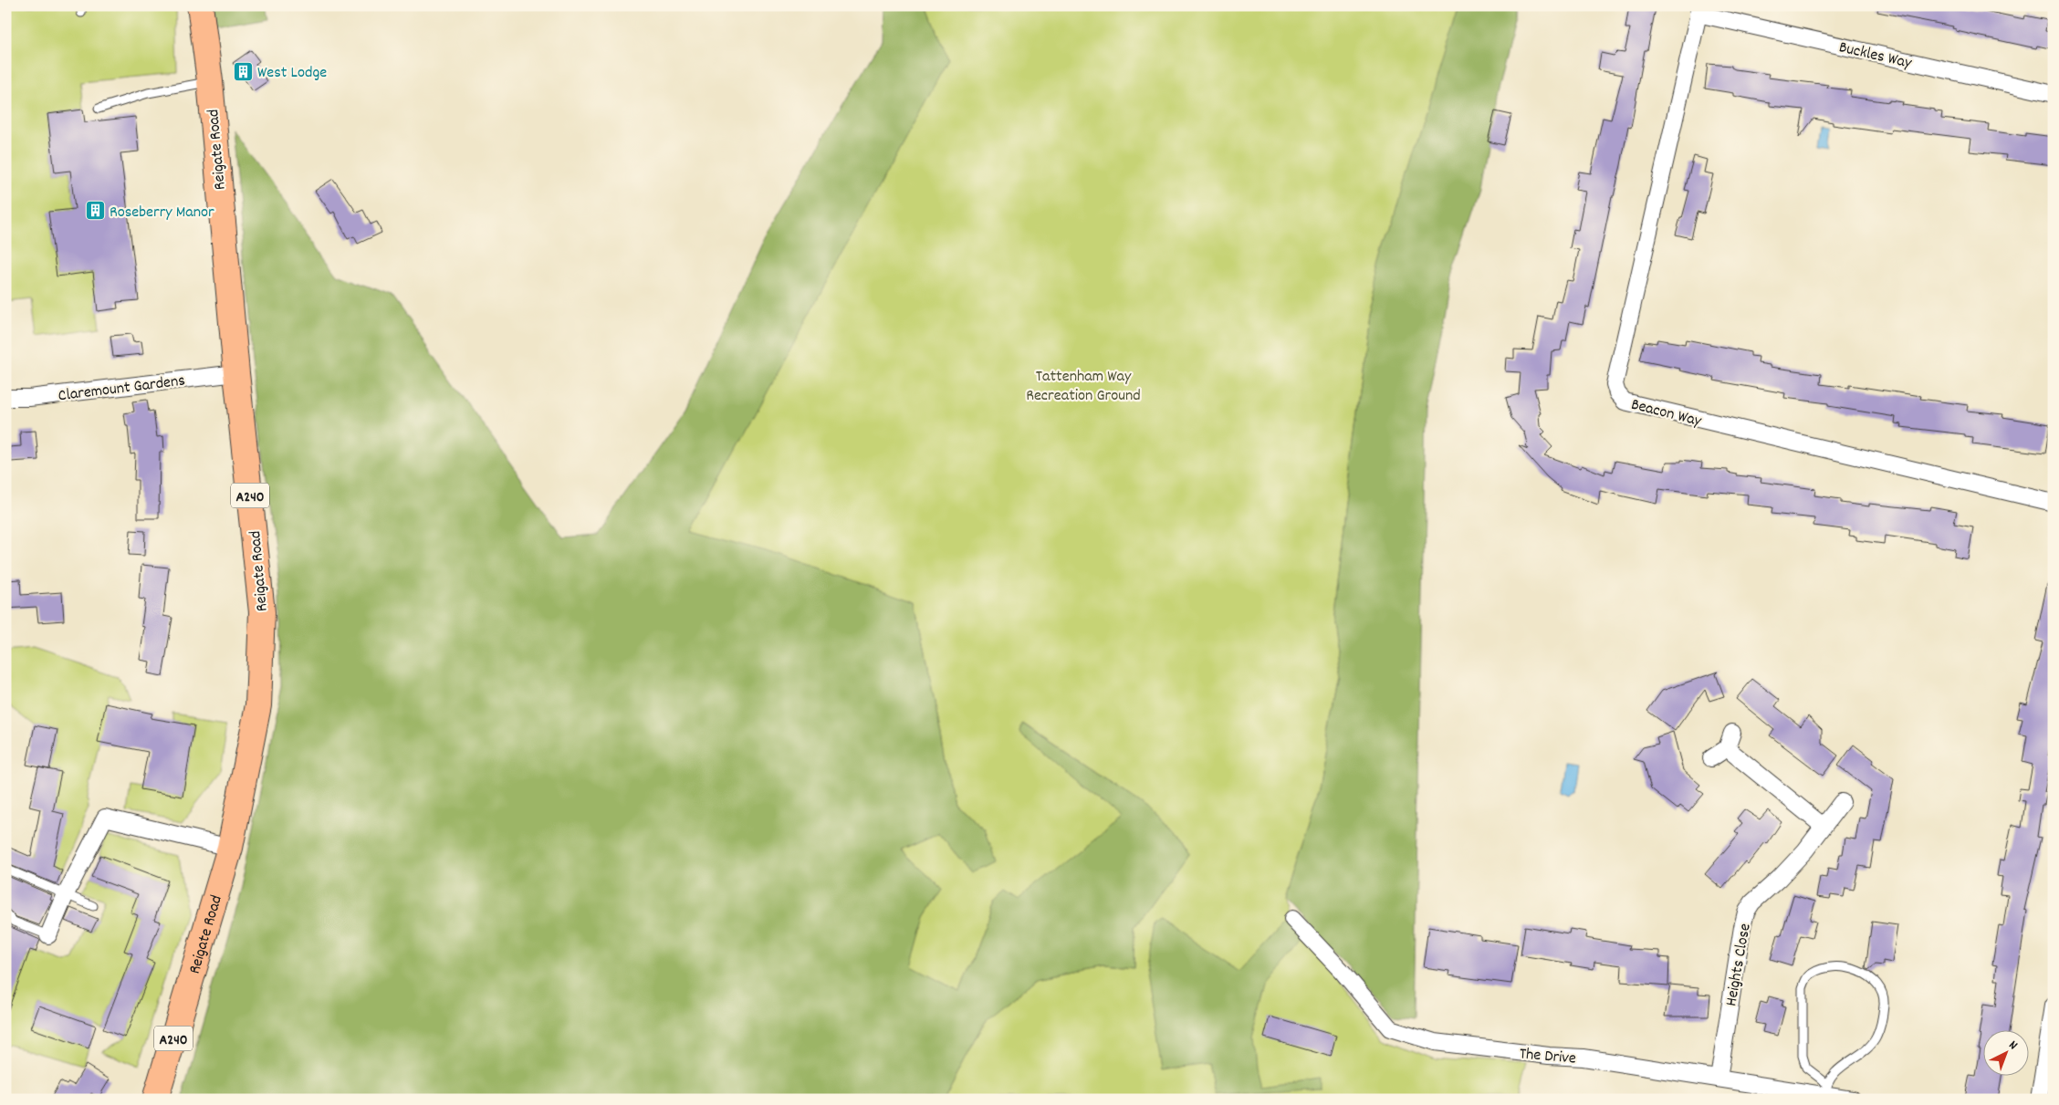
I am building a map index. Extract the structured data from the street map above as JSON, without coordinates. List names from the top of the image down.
{
  "streets": {
    "highway": ["Reigate Road", "A240"],
    "street": [
      "Buckles Way",
      "Claremount Gardens",
      "Beacon Way",
      "Heights Close",
      "The Drive"
    ]
  },
  "crossings": [
    ["Buckles Way", "Beacon Way"],
    ["Reigate Road", "Claremount Gardens"],
    ["Heights Close", "The Drive"]
  ],
  "parks": ["Tattenham Way Recreation Ground"],
  "places": {
    "building": ["West Lodge", "Roseberry Manor"]
  },
  "north": "top right"
}
